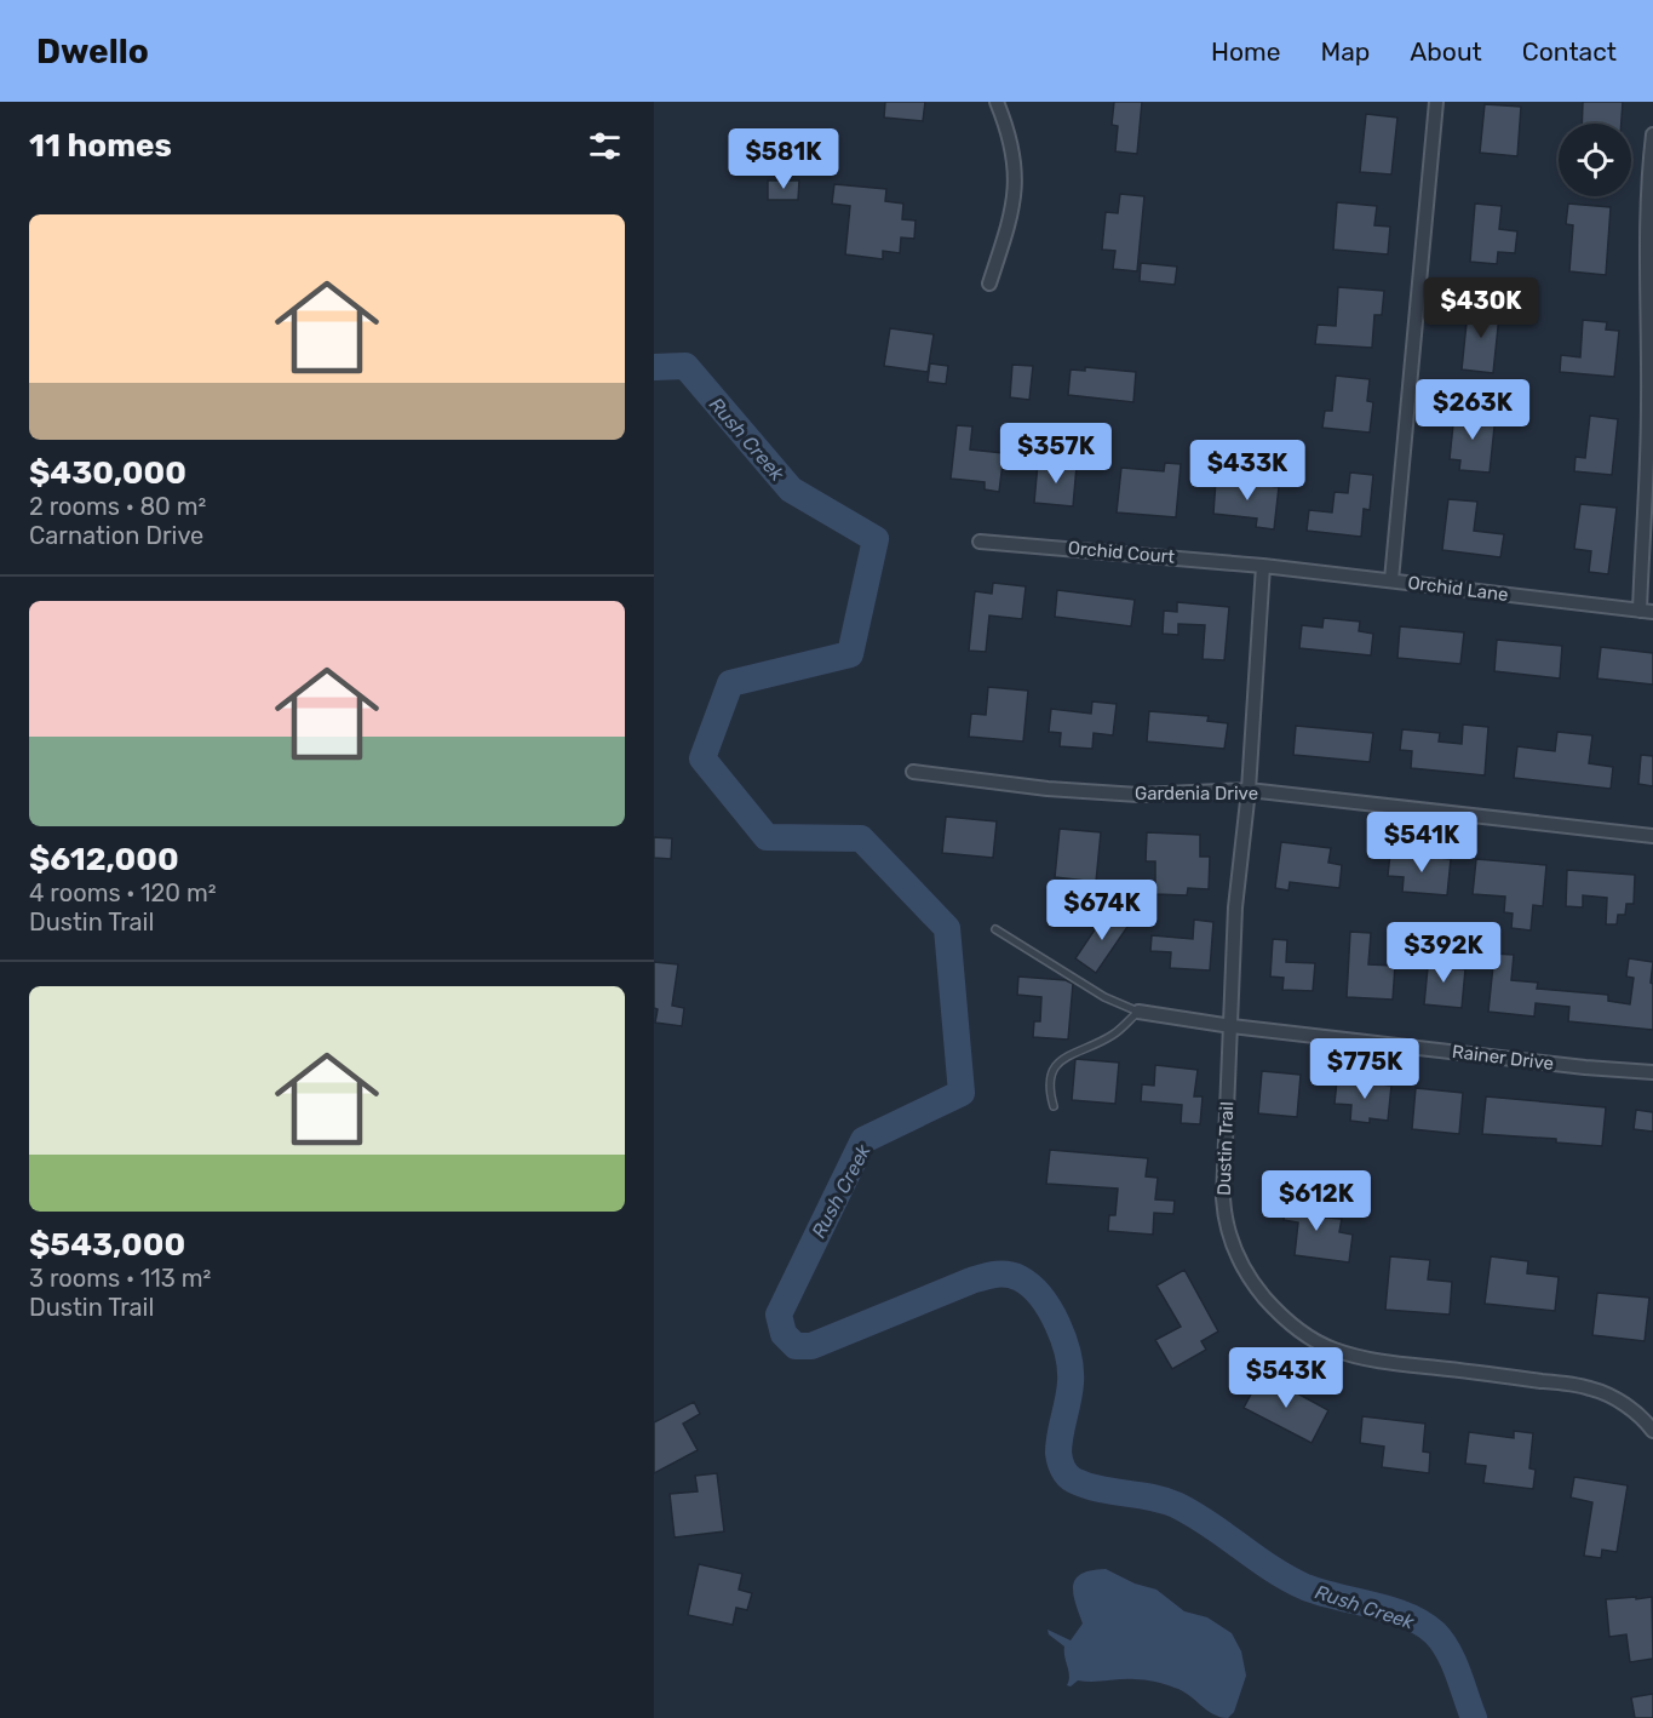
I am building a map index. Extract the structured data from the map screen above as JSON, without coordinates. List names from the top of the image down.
{
  "streets": {
    "street": [
      "Orchid Court",
      "Orchid Lane",
      "Gardenia Drive",
      "Rainer Drive",
      "Dustin Trail"
    ]
  },
  "crossings": [
    ["Orchid Court", "Orchid Lane"],
    ["Orchid Court", "Dustin Trail"],
    ["Orchid Lane", "Dustin Trail"],
    ["Gardenia Drive", "Dustin Trail"],
    ["Rainer Drive", "Dustin Trail"]
  ],
  "water": ["Rush Creek"],
  "page": {
    "header": "Dwello",
    "nav": [
      "Home",
      "Map",
      "About",
      "Contact"
    ],
    "heading": "11 homes",
    "price": [
      "$581K",
      "$430K",
      "$263K",
      "$357K",
      "$433K",
      "$541K",
      "$674K",
      "$392K",
      "$775K",
      "$612K",
      "$543K"
    ],
    "list": [
      {
        "name": "$430,000",
        "note": "2 rooms · 80 m² · Carnation Drive"
      },
      {
        "name": "$612,000",
        "note": "4 rooms · 120 m² · Dustin Trail"
      },
      {
        "name": "$543,000",
        "note": "3 rooms · 113 m² · Dustin Trail"
      }
    ]
  }
}
